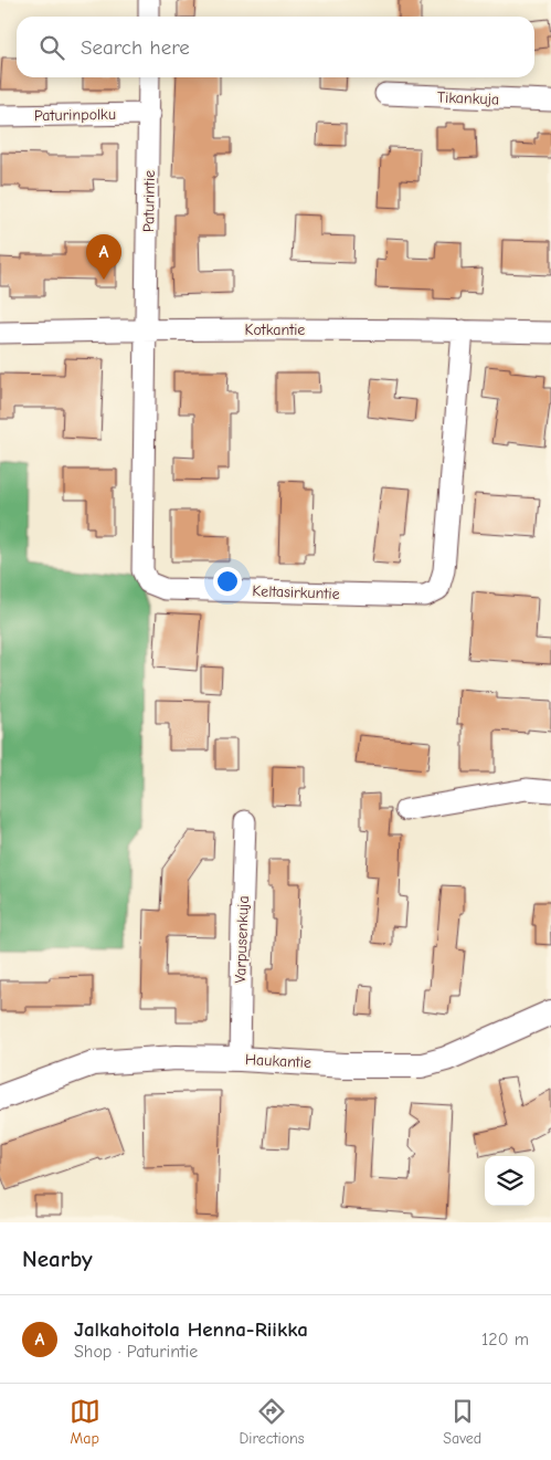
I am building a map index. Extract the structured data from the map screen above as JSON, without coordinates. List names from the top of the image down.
{
  "streets": {
    "street": [
      "Tikankuja",
      "Paturinpolku",
      "Paturintie",
      "Kotkantie",
      "Keltasirkuntie",
      "Varpusenkuja",
      "Haukantie"
    ]
  },
  "crossings": [
    ["Paturinpolku", "Paturintie"],
    ["Paturintie", "Kotkantie"],
    ["Paturintie", "Keltasirkuntie"],
    ["Kotkantie", "Keltasirkuntie"],
    ["Varpusenkuja", "Haukantie"]
  ],
  "page": {
    "search": "Search here",
    "pins": "A",
    "heading": "Nearby",
    "list": [
      {
        "mark": "A",
        "name": "Jalkahoitola Henna-Riikka",
        "note": "Shop · Paturintie",
        "value": "120 m"
      }
    ],
    "nav": ["Map", "Directions", "Saved"]
  }
}
